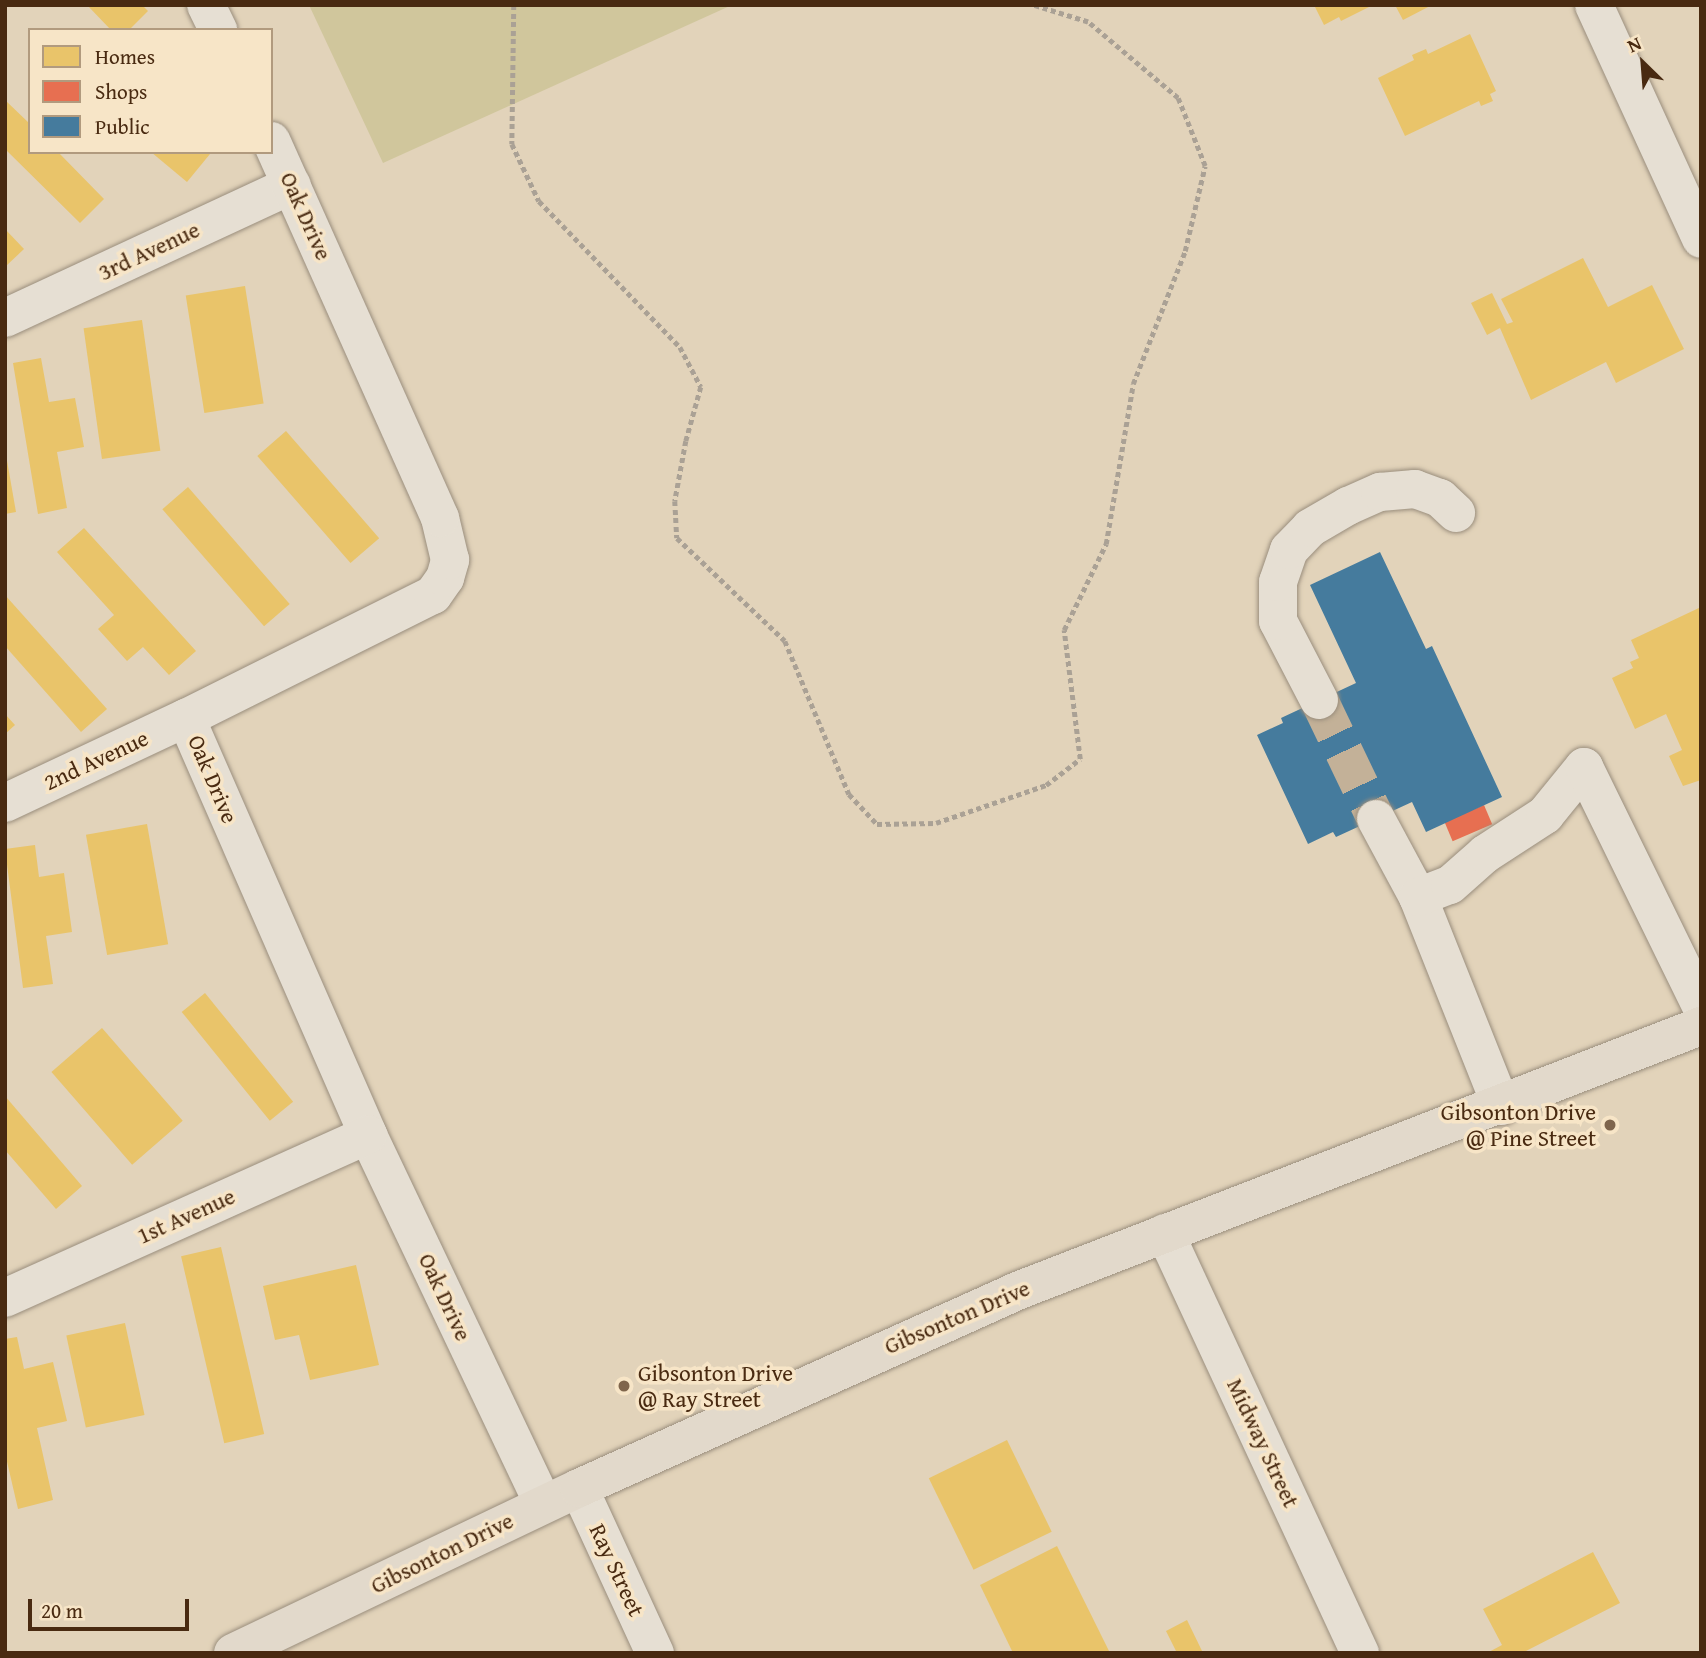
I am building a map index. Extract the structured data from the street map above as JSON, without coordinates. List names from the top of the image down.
{
  "streets": {
    "main road": ["Gibsonton Drive"],
    "street": [
      "Oak Drive",
      "3rd Avenue",
      "2nd Avenue",
      "1st Avenue",
      "Midway Street",
      "Ray Street"
    ]
  },
  "crossings": [
    ["Oak Drive", "3rd Avenue"],
    ["Oak Drive", "2nd Avenue"],
    ["Oak Drive", "1st Avenue"],
    ["Oak Drive", "Gibsonton Drive"],
    ["Gibsonton Drive", "Midway Street"],
    ["Gibsonton Drive", "Ray Street"]
  ],
  "places": ["Gibsonton Drive @ Pine Street", "Gibsonton Drive @ Ray Street"],
  "legend": ["Homes", "Shops", "Public"],
  "scale_bar": "20 m",
  "north": "top left"
}
